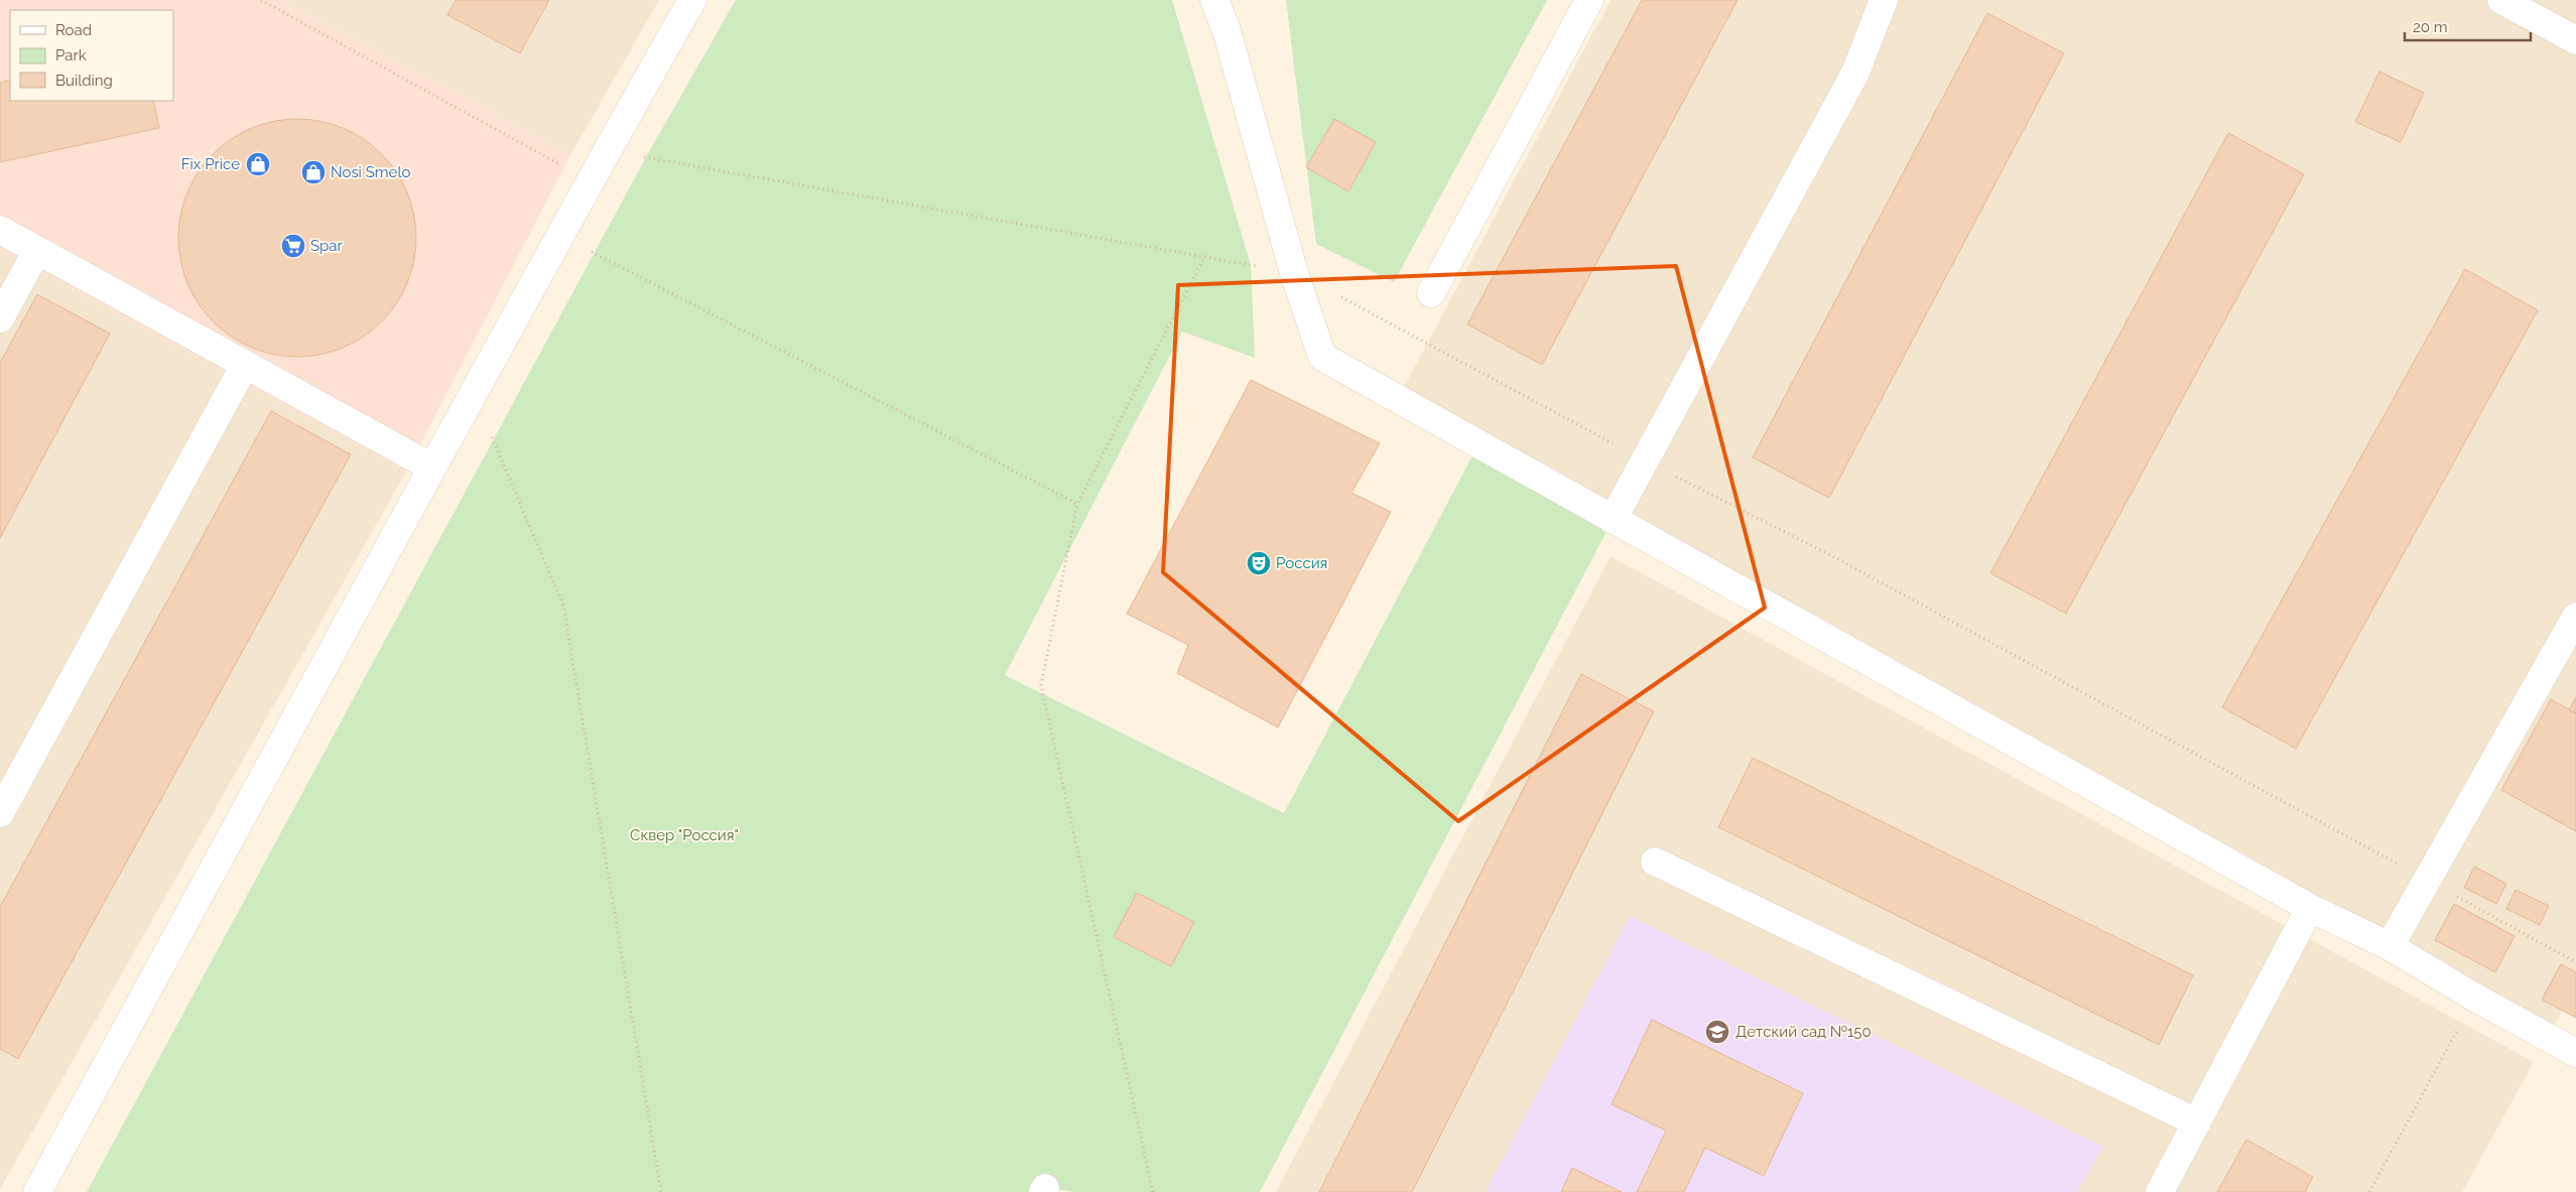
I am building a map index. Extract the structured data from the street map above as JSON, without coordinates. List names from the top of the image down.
{
  "parks": ["Сквер \"Россия\""],
  "places": {
    "shop": ["Fix Price", "Nosi Smelo"],
    "supermarket": ["Spar"],
    "theatre": ["Россия"],
    "school or university": ["Детский сад №150"]
  },
  "legend": ["Road", "Park", "Building"],
  "scale_bar": "20 m"
}
